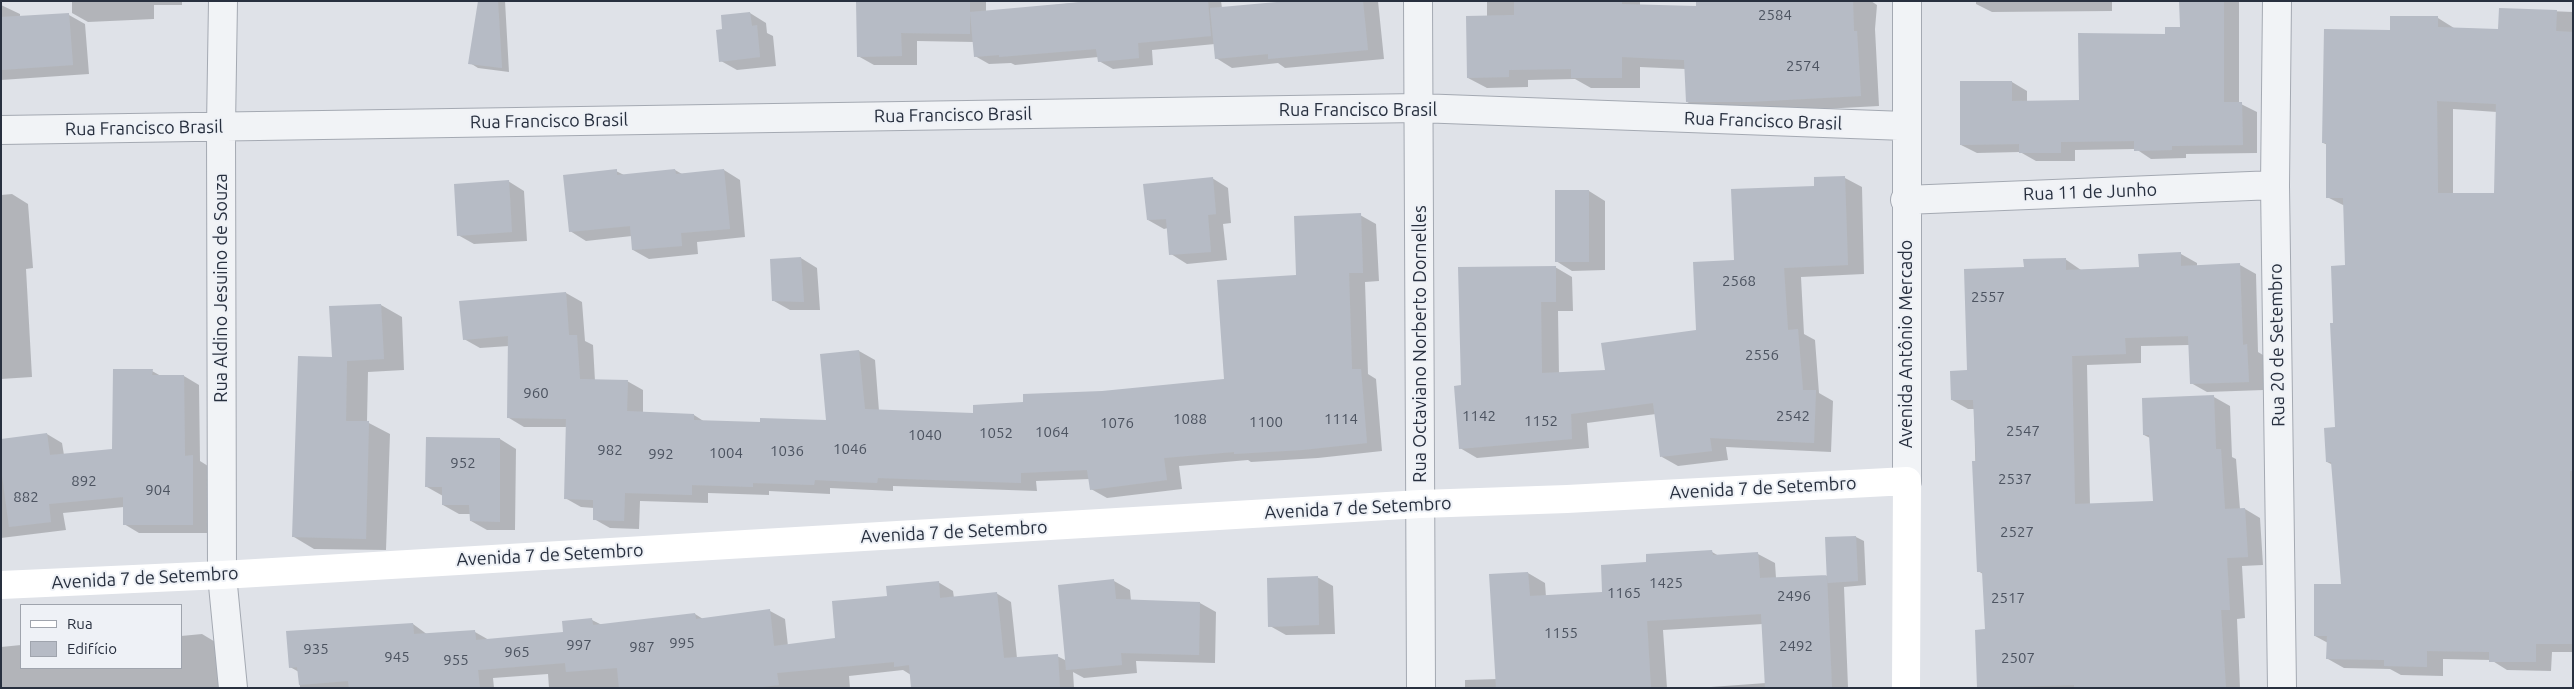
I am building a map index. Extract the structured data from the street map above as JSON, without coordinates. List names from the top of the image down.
{
  "streets": {
    "street": [
      "Rua Francisco Brasil",
      "Rua 11 de Junho",
      "Rua Aldino Jesuino de Souza",
      "Rua Octaviano Norberto Dornelles",
      "Avenida Antônio Mercado",
      "Rua 20 de Setembro",
      "Avenida 7 de Setembro"
    ]
  },
  "crossings": [
    ["Rua Francisco Brasil", "Rua Aldino Jesuino de Souza"],
    ["Rua Francisco Brasil", "Rua Octaviano Norberto Dornelles"],
    ["Rua Francisco Brasil", "Avenida Antônio Mercado"],
    ["Rua 11 de Junho", "Avenida Antônio Mercado"],
    ["Rua 11 de Junho", "Rua 20 de Setembro"],
    ["Rua Aldino Jesuino de Souza", "Avenida 7 de Setembro"],
    ["Rua Octaviano Norberto Dornelles", "Avenida 7 de Setembro"],
    ["Avenida Antônio Mercado", "Avenida 7 de Setembro"]
  ],
  "house_numbers": [
    "2584",
    "2574",
    "2568",
    "2557",
    "2556",
    "960",
    "1142",
    "2542",
    "1088",
    "1114",
    "1152",
    "1100",
    "1076",
    "2547",
    "1064",
    "1052",
    "1040",
    "1046",
    "982",
    "1036",
    "1004",
    "992",
    "952",
    "2537",
    "892",
    "904",
    "882",
    "2527",
    "1425",
    "1165",
    "2496",
    "2517",
    "1155",
    "995",
    "997",
    "2492",
    "987",
    "935",
    "965",
    "945",
    "2507",
    "955"
  ],
  "legend": ["Rua", "Edifício"]
}
